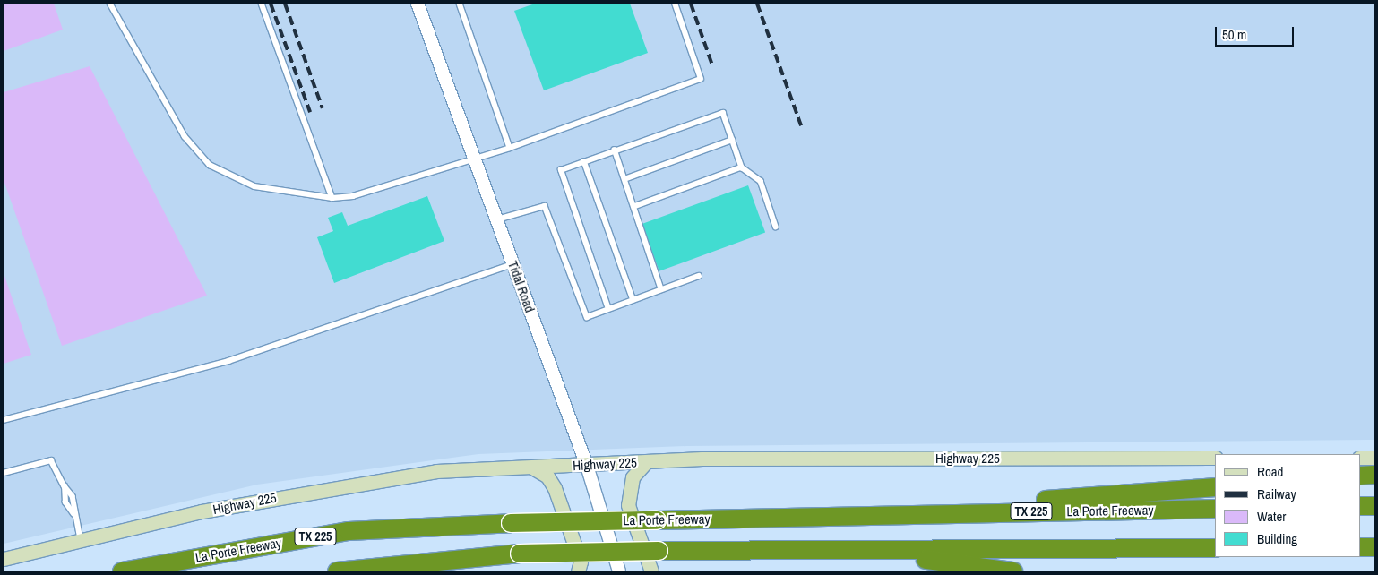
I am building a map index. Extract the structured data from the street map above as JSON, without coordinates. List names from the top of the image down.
{
  "streets": {
    "highway": ["La Porte Freeway", "TX 225"],
    "main road": ["Highway 225"],
    "street": ["Tidal Road"]
  },
  "crossings": [
    ["Tidal Road", "Highway 225"]
  ],
  "legend": [
    "Road",
    "Railway",
    "Water",
    "Building"
  ],
  "scale_bar": "50 m"
}
